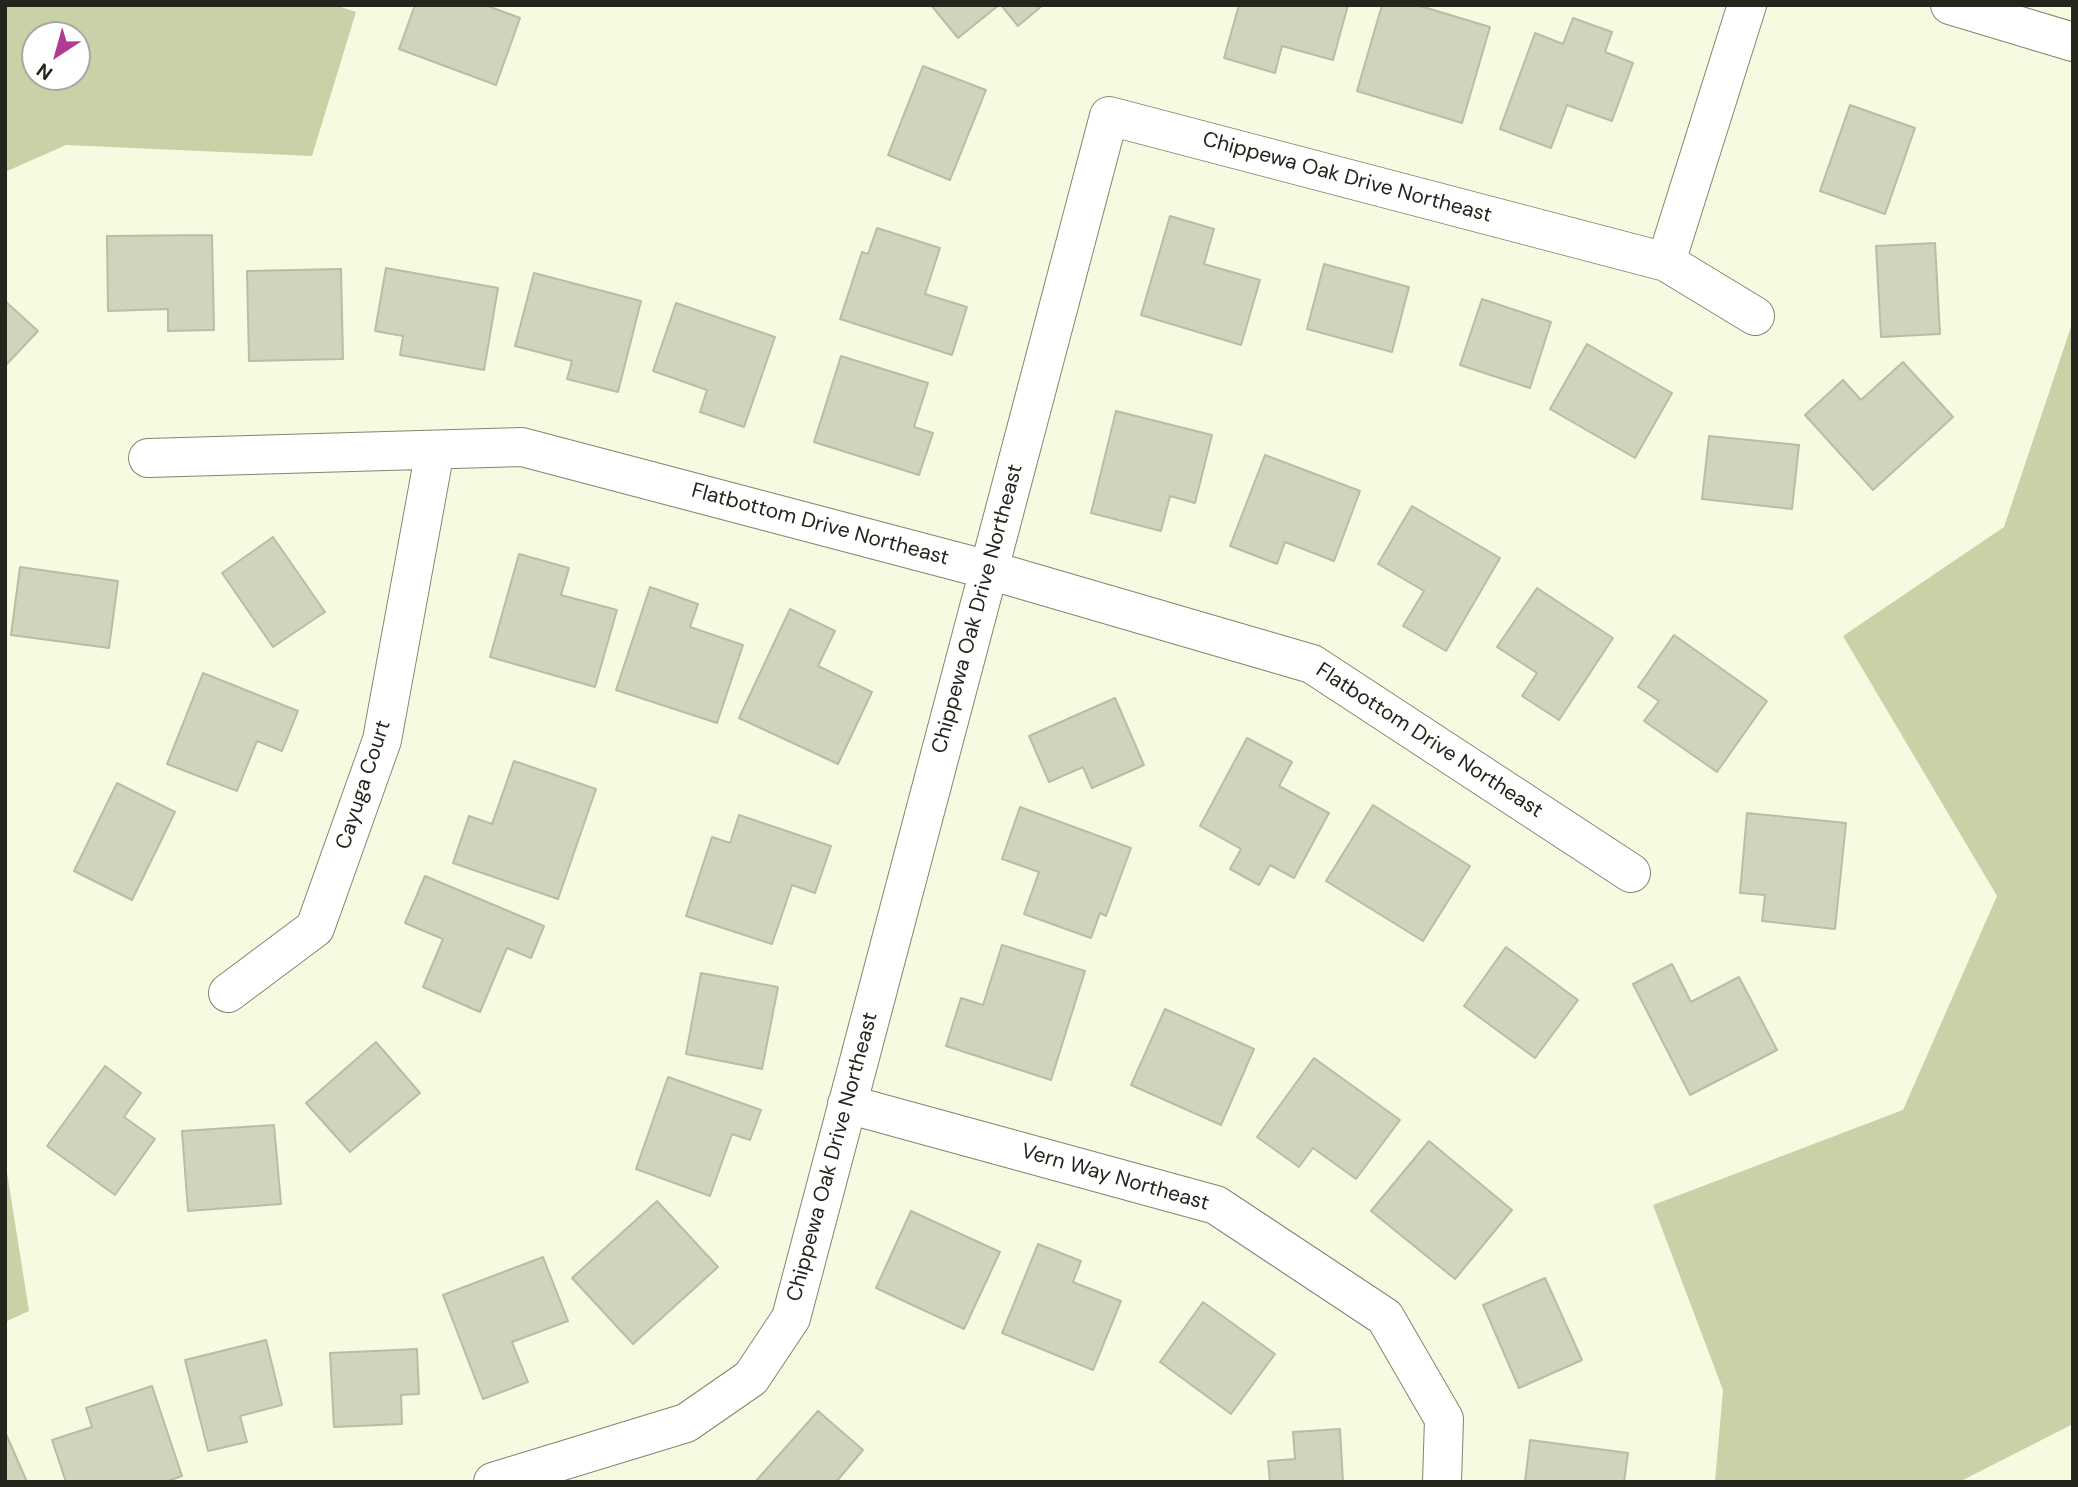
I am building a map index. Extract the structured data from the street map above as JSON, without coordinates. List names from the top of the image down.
{
  "streets": {
    "street": [
      "Chippewa Oak Drive Northeast",
      "Flatbottom Drive Northeast",
      "Cayuga Court",
      "Vern Way Northeast"
    ]
  },
  "crossings": [
    ["Chippewa Oak Drive Northeast", "Flatbottom Drive Northeast"],
    ["Chippewa Oak Drive Northeast", "Vern Way Northeast"],
    ["Flatbottom Drive Northeast", "Cayuga Court"]
  ],
  "north": "bottom left"
}
